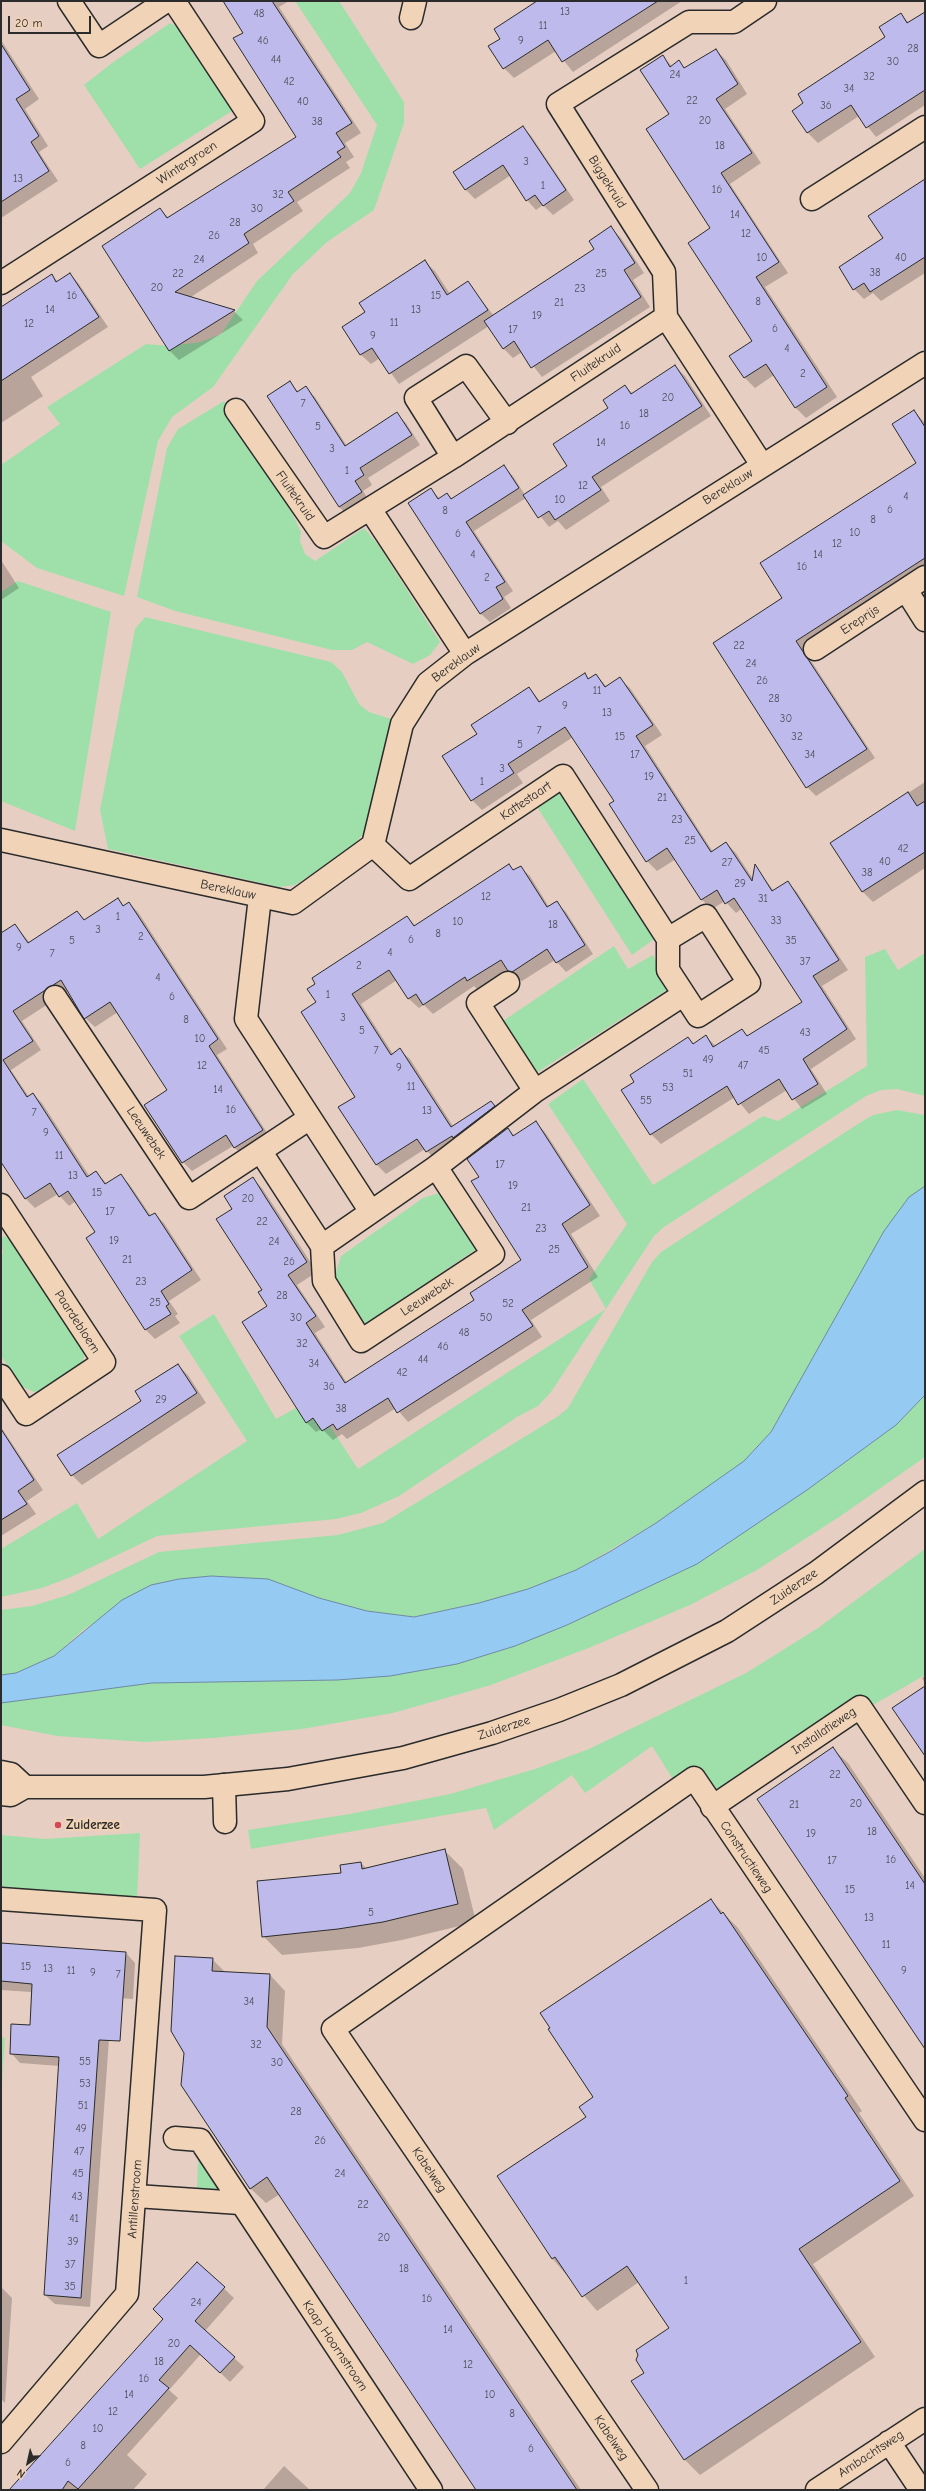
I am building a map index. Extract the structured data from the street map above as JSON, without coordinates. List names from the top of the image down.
{
  "streets": {
    "street": [
      "Wintergroen",
      "Biggekruid",
      "Fluitekruid",
      "Bereklauw",
      "Ereprijs",
      "Kattestaart",
      "Leeuwebek",
      "Paardebloem",
      "Zuiderzee",
      "Installatieweg",
      "Constructieweg",
      "Kabelweg",
      "Antillenstroom",
      "Kaap Hoornstroom",
      "Ambachtsweg"
    ]
  },
  "crossings": [
    ["Biggekruid", "Fluitekruid"],
    ["Bereklauw", "Kattestaart"],
    ["Installatieweg", "Constructieweg"],
    ["Constructieweg", "Kabelweg"]
  ],
  "places": ["Zuiderzee"],
  "house_numbers": [
    "13",
    "48",
    "11",
    "46",
    "9",
    "28",
    "44",
    "30",
    "24",
    "32",
    "42",
    "34",
    "22",
    "40",
    "36",
    "20",
    "38",
    "18",
    "3",
    "13",
    "1",
    "16",
    "32",
    "30",
    "14",
    "28",
    "12",
    "26",
    "10",
    "40",
    "24",
    "38",
    "22",
    "25",
    "20",
    "23",
    "16",
    "15",
    "8",
    "21",
    "14",
    "13",
    "19",
    "11",
    "12",
    "6",
    "17",
    "9",
    "4",
    "2",
    "20",
    "7",
    "18",
    "16",
    "5",
    "14",
    "3",
    "1",
    "12",
    "4",
    "10",
    "6",
    "8",
    "8",
    "10",
    "6",
    "12",
    "4",
    "14",
    "16",
    "2",
    "22",
    "24",
    "26",
    "11",
    "28",
    "9",
    "13",
    "30",
    "7",
    "15",
    "32",
    "5",
    "17",
    "34",
    "3",
    "19",
    "1",
    "21",
    "23",
    "25",
    "42",
    "40",
    "27",
    "38",
    "29",
    "12",
    "31",
    "1",
    "33",
    "10",
    "18",
    "3",
    "8",
    "2",
    "6",
    "5",
    "35",
    "9",
    "4",
    "7",
    "37",
    "2",
    "4",
    "1",
    "6",
    "3",
    "8",
    "5",
    "43",
    "10",
    "7",
    "45",
    "49",
    "12",
    "47",
    "9",
    "51",
    "11",
    "53",
    "14",
    "55",
    "16",
    "13",
    "7",
    "9",
    "11",
    "17",
    "13",
    "19",
    "15",
    "20",
    "21",
    "17",
    "22",
    "23",
    "19",
    "24",
    "25",
    "21",
    "26",
    "23",
    "28",
    "25",
    "52",
    "30",
    "50",
    "48",
    "32",
    "46",
    "44",
    "34",
    "42",
    "36",
    "29",
    "38",
    "22",
    "20",
    "21",
    "18",
    "19",
    "16",
    "17",
    "14",
    "15",
    "5",
    "13",
    "11",
    "15",
    "13",
    "11",
    "9",
    "9",
    "7",
    "34",
    "32",
    "55",
    "30",
    "53",
    "51",
    "28",
    "49",
    "26",
    "47",
    "45",
    "24",
    "43",
    "22",
    "41",
    "20",
    "39",
    "37",
    "18",
    "1",
    "35",
    "16",
    "24",
    "14",
    "20",
    "18",
    "12",
    "16",
    "14",
    "10",
    "12",
    "8",
    "10",
    "8",
    "6",
    "6"
  ],
  "scale_bar": "20 m",
  "north": "bottom left"
}
